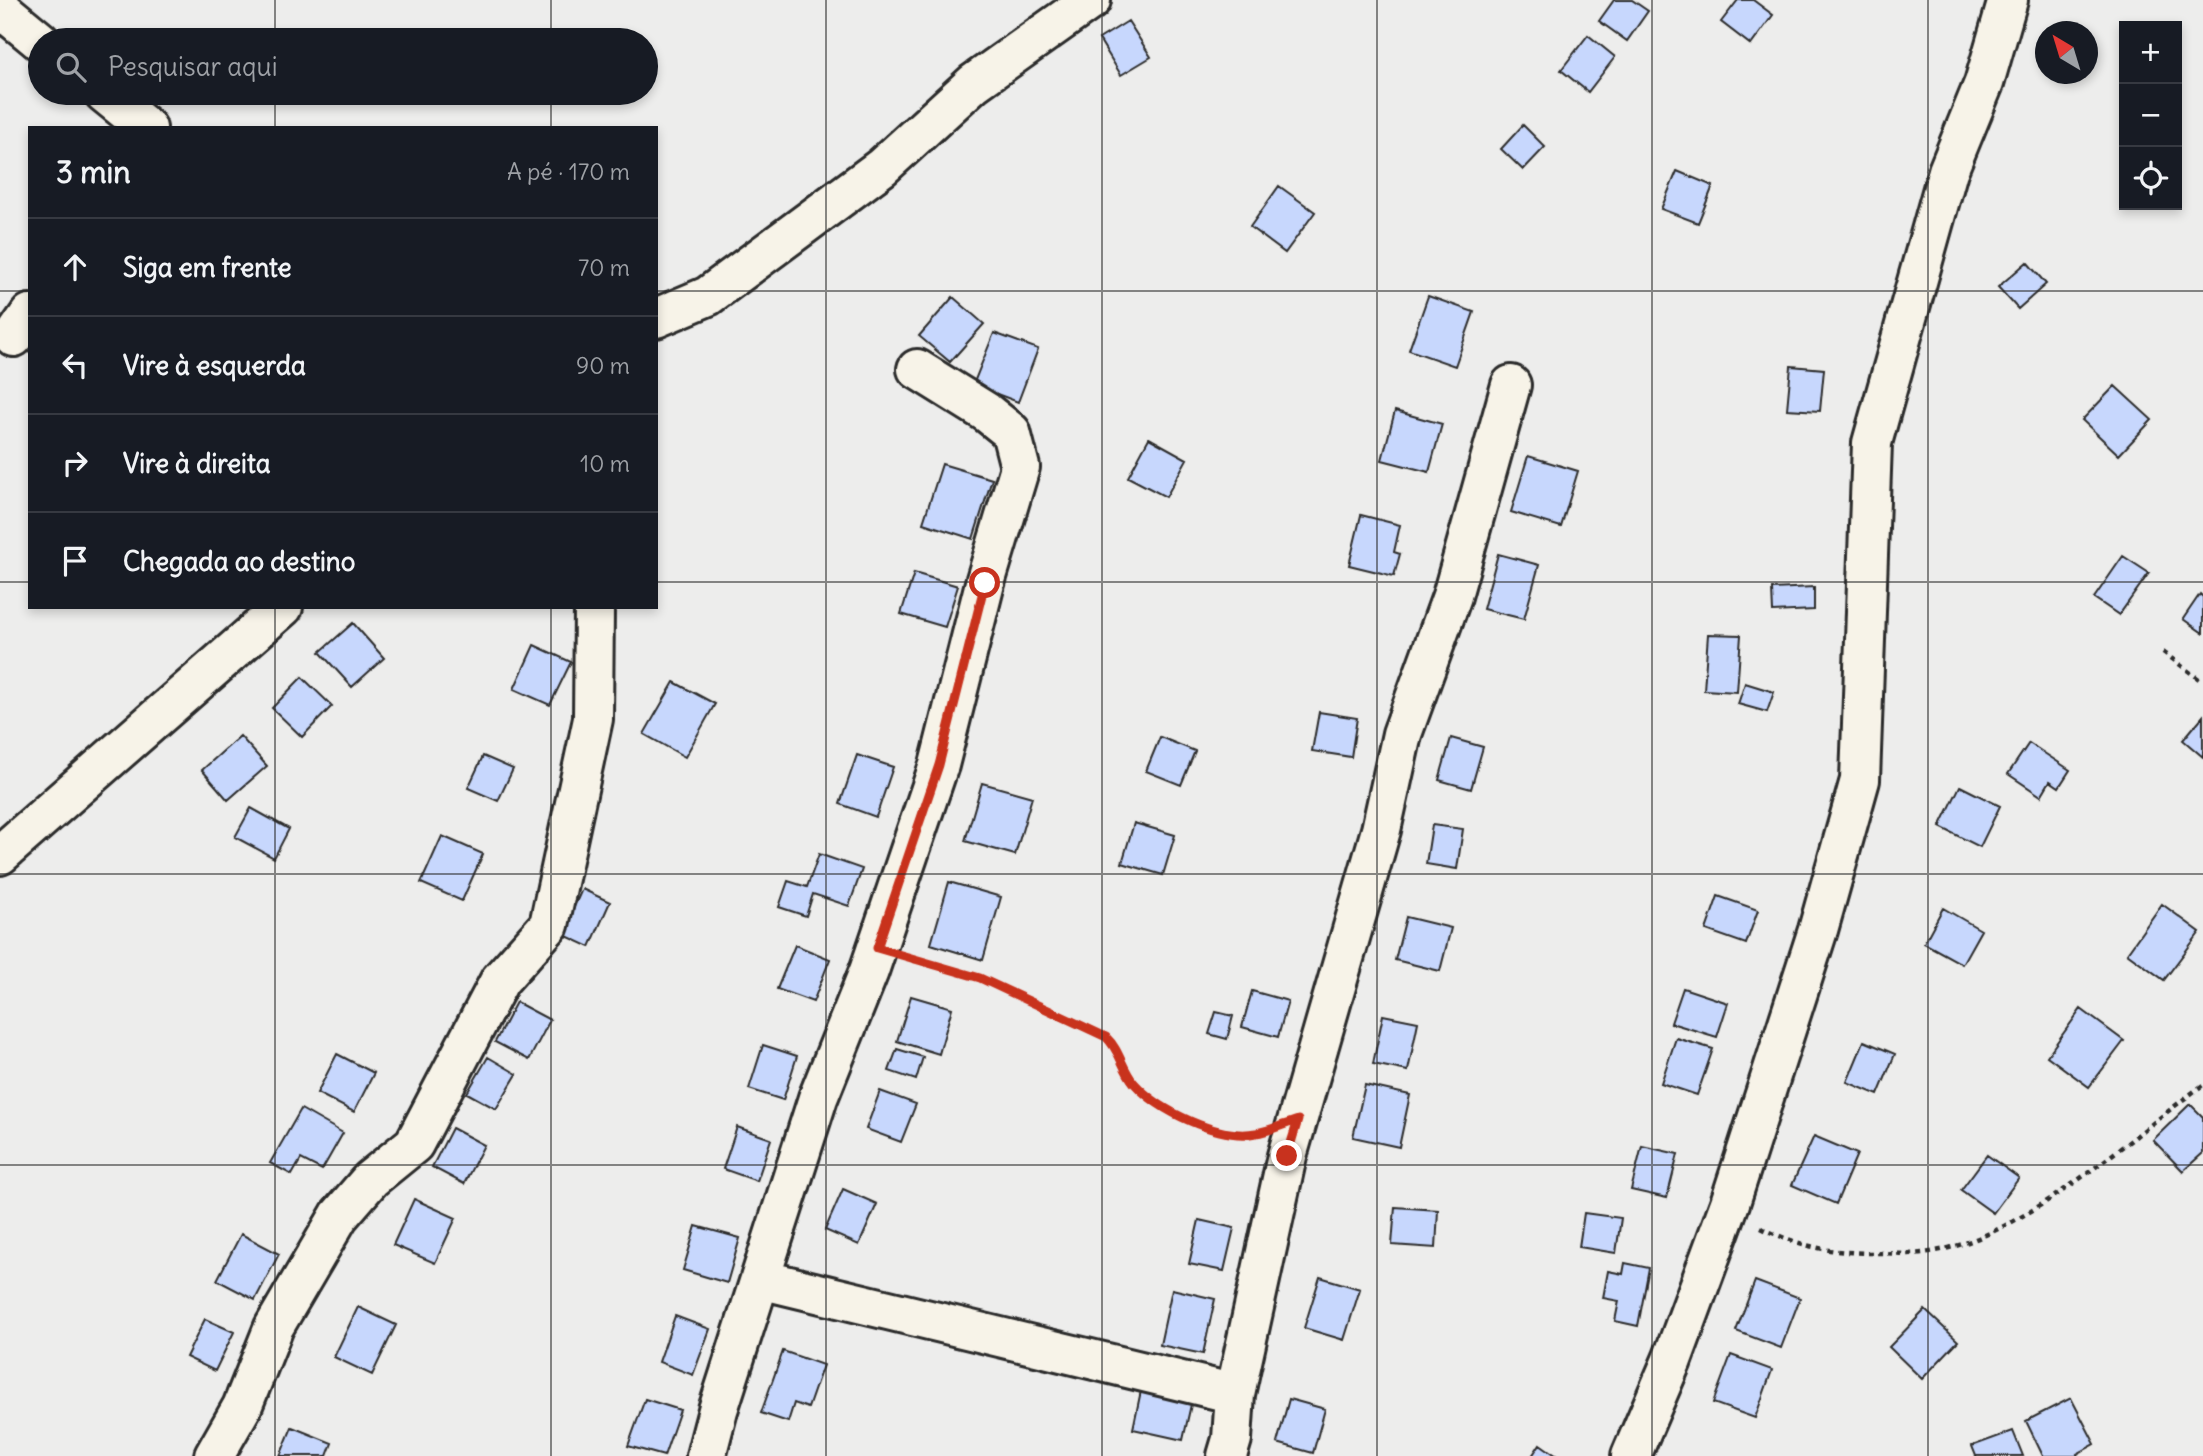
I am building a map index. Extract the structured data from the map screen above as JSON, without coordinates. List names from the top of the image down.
{
  "north": "top left",
  "page": {
    "map_buttons": ["+", "−"],
    "search": "Pesquisar aqui",
    "heading": ["3 min", "A pé · 170 m"],
    "list": [
      ["Siga em frente", "70 m"],
      ["Vire à esquerda", "90 m"],
      ["Vire à direita", "10 m"],
      "Chegada ao destino"
    ]
  }
}
